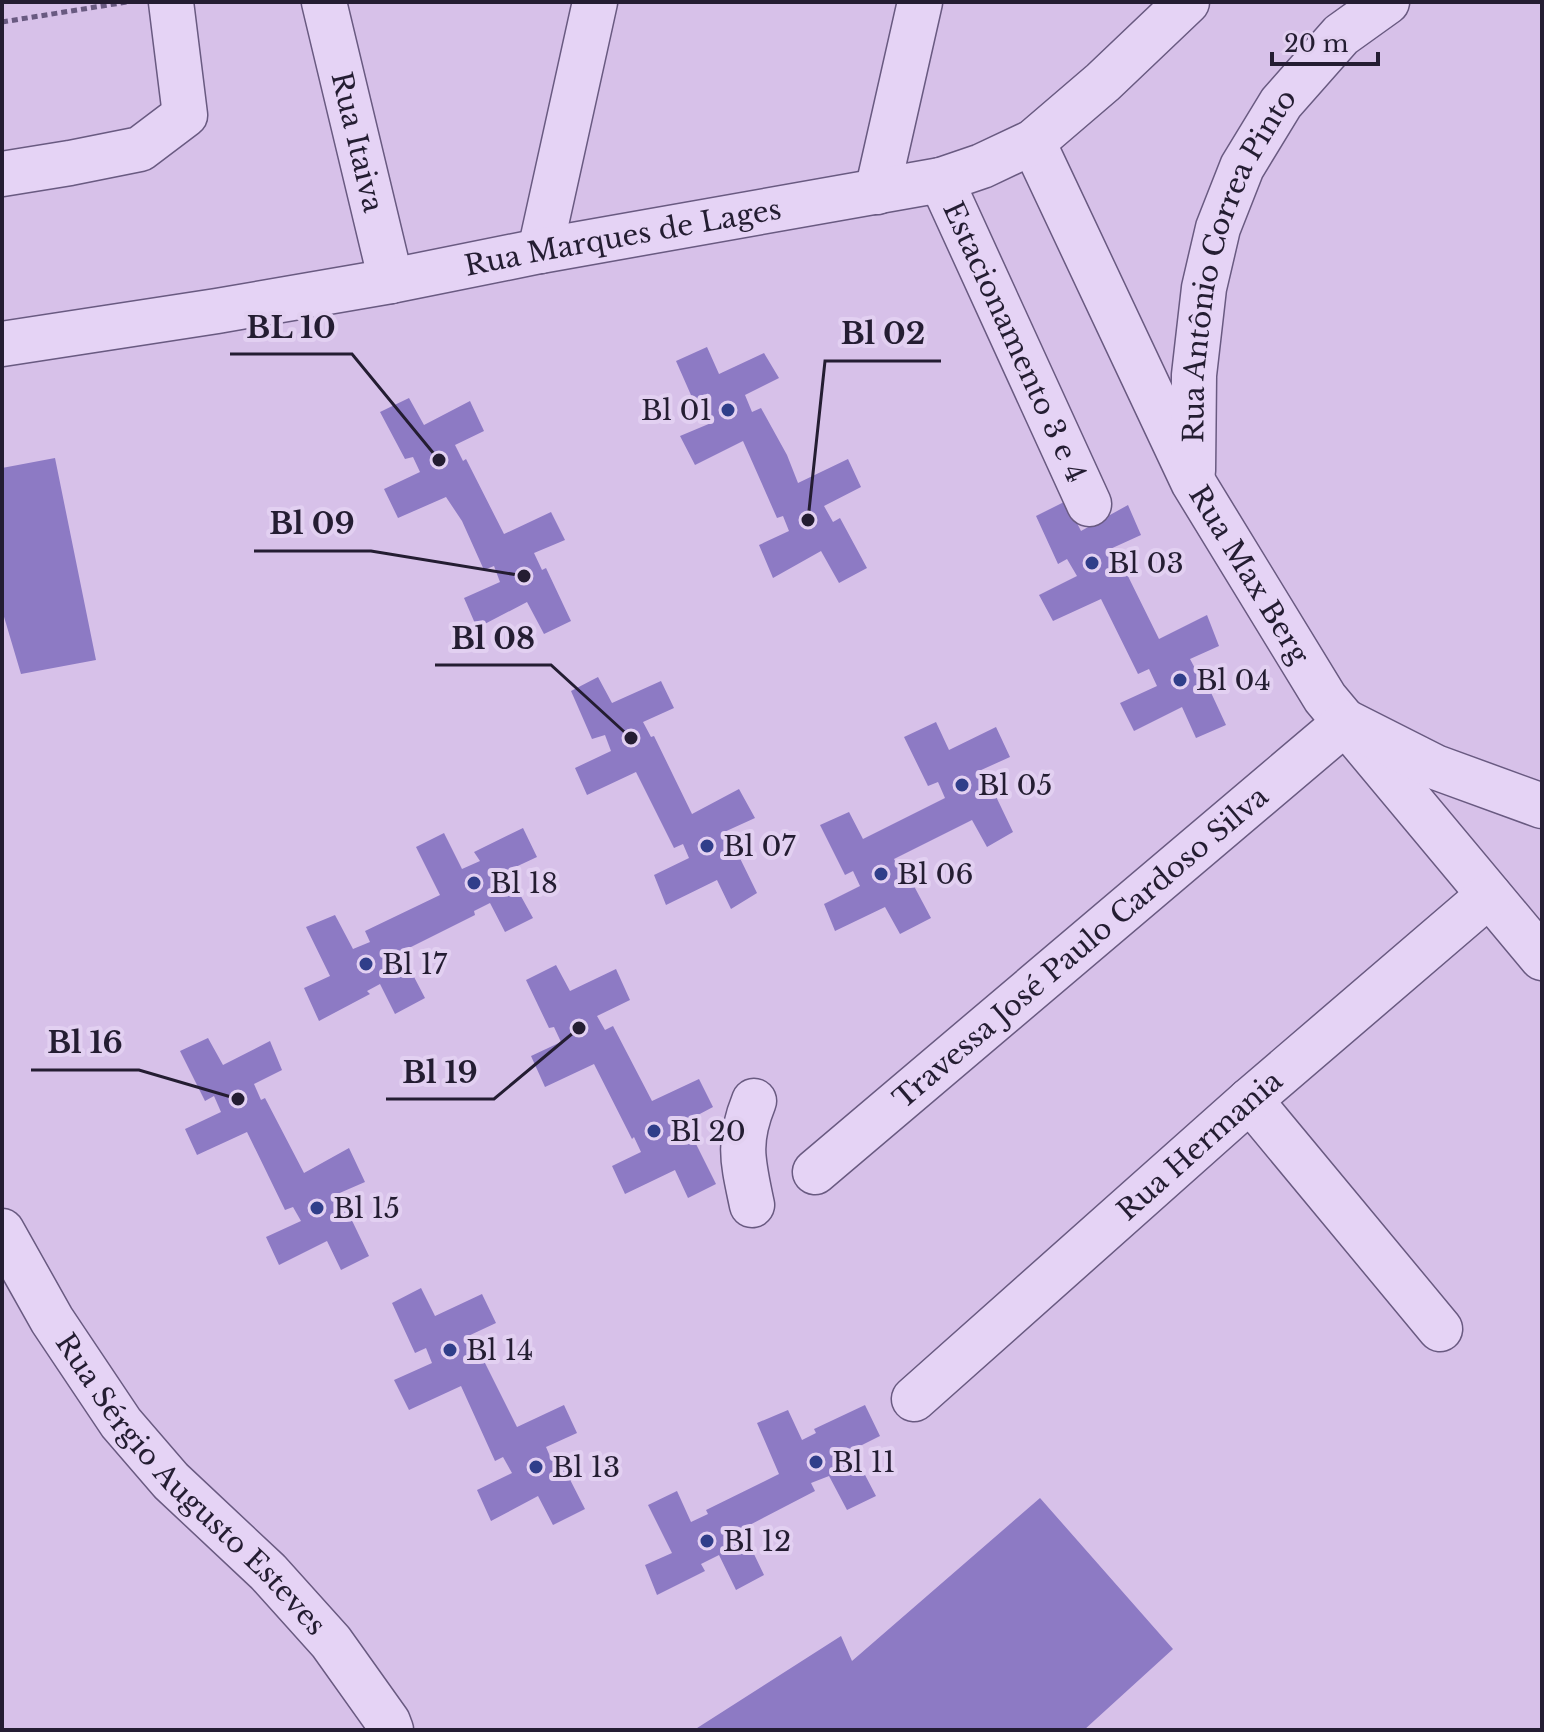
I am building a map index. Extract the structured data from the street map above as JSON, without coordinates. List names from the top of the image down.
{
  "streets": {
    "street": [
      "Rua Itaiva",
      "Rua Marques de Lages",
      "Rua Antônio Correa Pinto",
      "Estacionamento 3 e 4",
      "Rua Max Berg",
      "Travessa José Paulo Cardoso Silva",
      "Rua Hermania",
      "Rua Sérgio Augusto Esteves"
    ]
  },
  "crossings": [
    ["Rua Itaiva", "Rua Marques de Lages"],
    ["Rua Marques de Lages", "Estacionamento 3 e 4"],
    ["Rua Marques de Lages", "Rua Max Berg"],
    ["Rua Antônio Correa Pinto", "Rua Max Berg"],
    ["Rua Max Berg", "Travessa José Paulo Cardoso Silva"],
    ["Rua Max Berg", "Rua Hermania"]
  ],
  "places": [
    "Bl 01",
    "BL 10",
    "Bl 02",
    "Bl 03",
    "Bl 09",
    "Bl 04",
    "Bl 08",
    "Bl 05",
    "Bl 07",
    "Bl 06",
    "Bl 18",
    "Bl 17",
    "Bl 19",
    "Bl 16",
    "Bl 20",
    "Bl 15",
    "Bl 14",
    "Bl 11",
    "Bl 13",
    "Bl 12"
  ],
  "scale_bar": "20 m"
}
